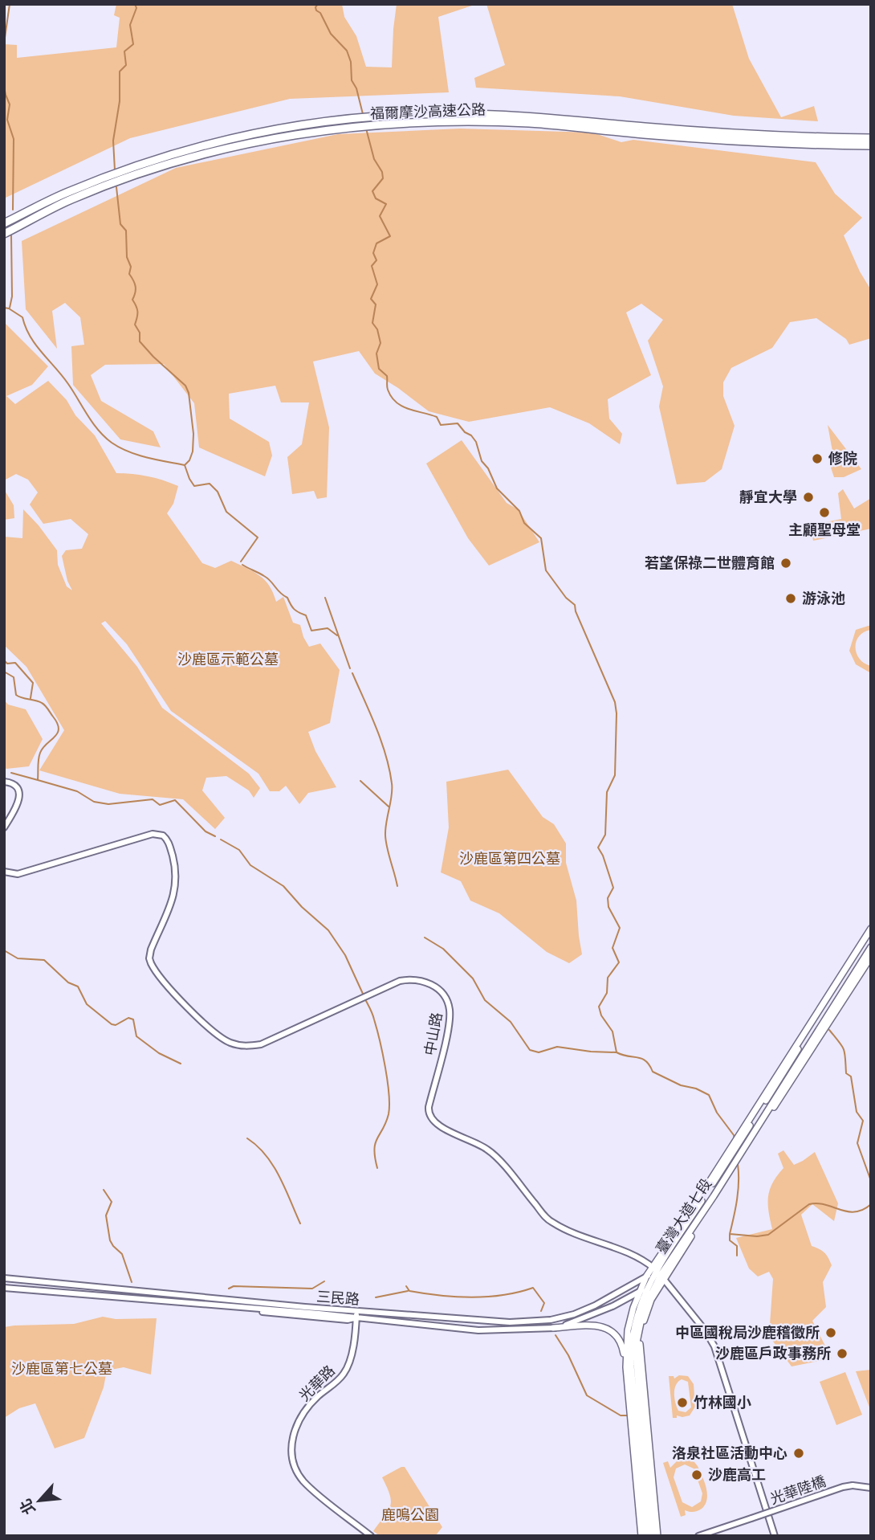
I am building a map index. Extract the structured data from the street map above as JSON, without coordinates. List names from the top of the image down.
{
  "streets": {
    "highway": ["福爾摩沙高速公路"],
    "main road": ["臺灣大道七段"],
    "street": [
      "中山路",
      "三民路",
      "光華路",
      "光華陸橋"
    ]
  },
  "crossings": [
    ["中山路", "臺灣大道七段"],
    ["臺灣大道七段", "三民路"],
    ["三民路", "光華路"]
  ],
  "parks": [
    "沙鹿區示範公墓",
    "沙鹿區第四公墓",
    "沙鹿區第七公墓",
    "鹿鳴公園"
  ],
  "places": [
    "修院",
    "靜宜大學",
    "主顧聖母堂",
    "若望保祿二世體育館",
    "游泳池",
    "中區國稅局沙鹿稽徵所",
    "沙鹿區戶政事務所",
    "竹林國小",
    "洛泉社區活動中心",
    "沙鹿高工"
  ],
  "north": "bottom left"
}
